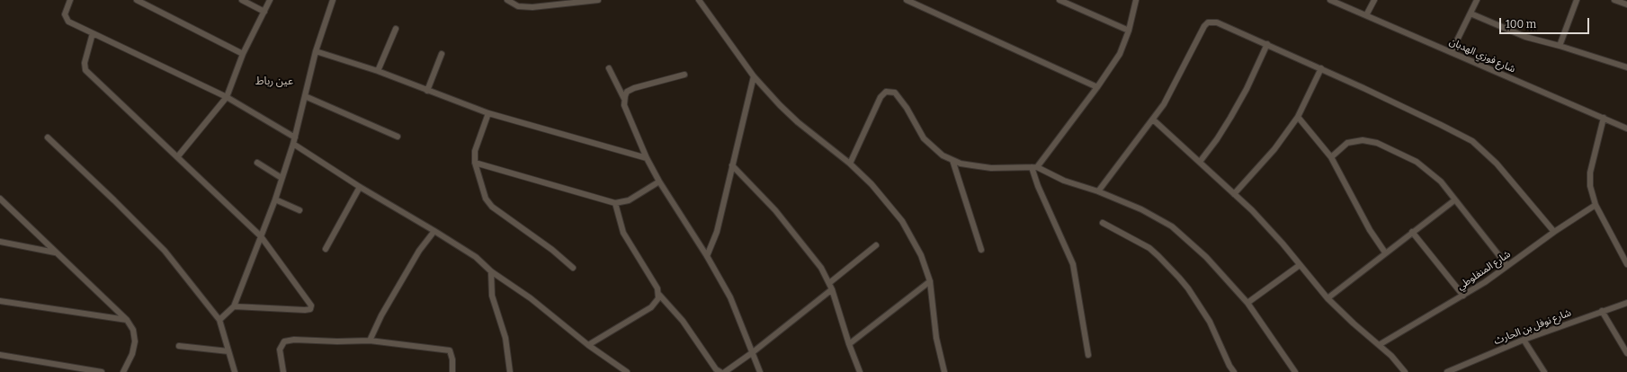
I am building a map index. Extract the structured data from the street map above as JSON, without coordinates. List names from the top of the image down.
{
  "streets": {
    "street": ["شارع فوزي الهدبان", "شارع المنفلوطي", "شارع نوفل بن الحارث"]
  },
  "districts": ["عين رباط"],
  "scale_bar": "100 m"
}
